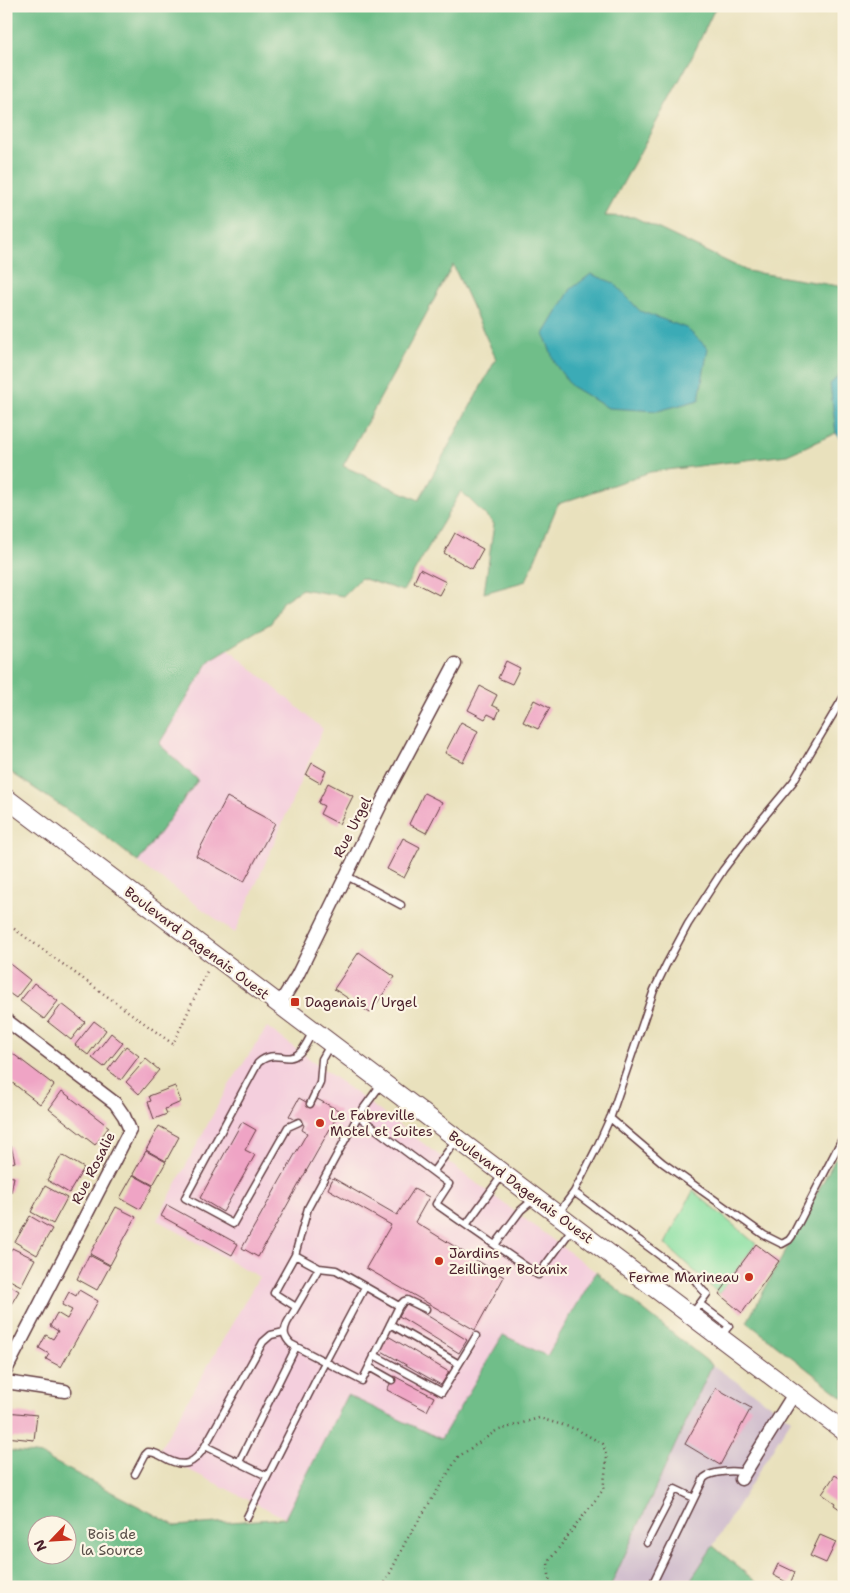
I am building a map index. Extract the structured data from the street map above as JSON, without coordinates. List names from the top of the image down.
{
  "streets": {
    "main road": ["Boulevard Dagenais Ouest"],
    "street": ["Rue Urgel", "Rue Rosalie"]
  },
  "crossings": [
    ["Rue Urgel", "Boulevard Dagenais Ouest"]
  ],
  "parks": ["Bois de la Source"],
  "places": {
    "transit": ["Dagenais / Urgel"],
    "other": ["Le Fabreville Motel et Suites", "Jardins Zeillinger Botanix", "Ferme Marineau"]
  },
  "north": "bottom left"
}
